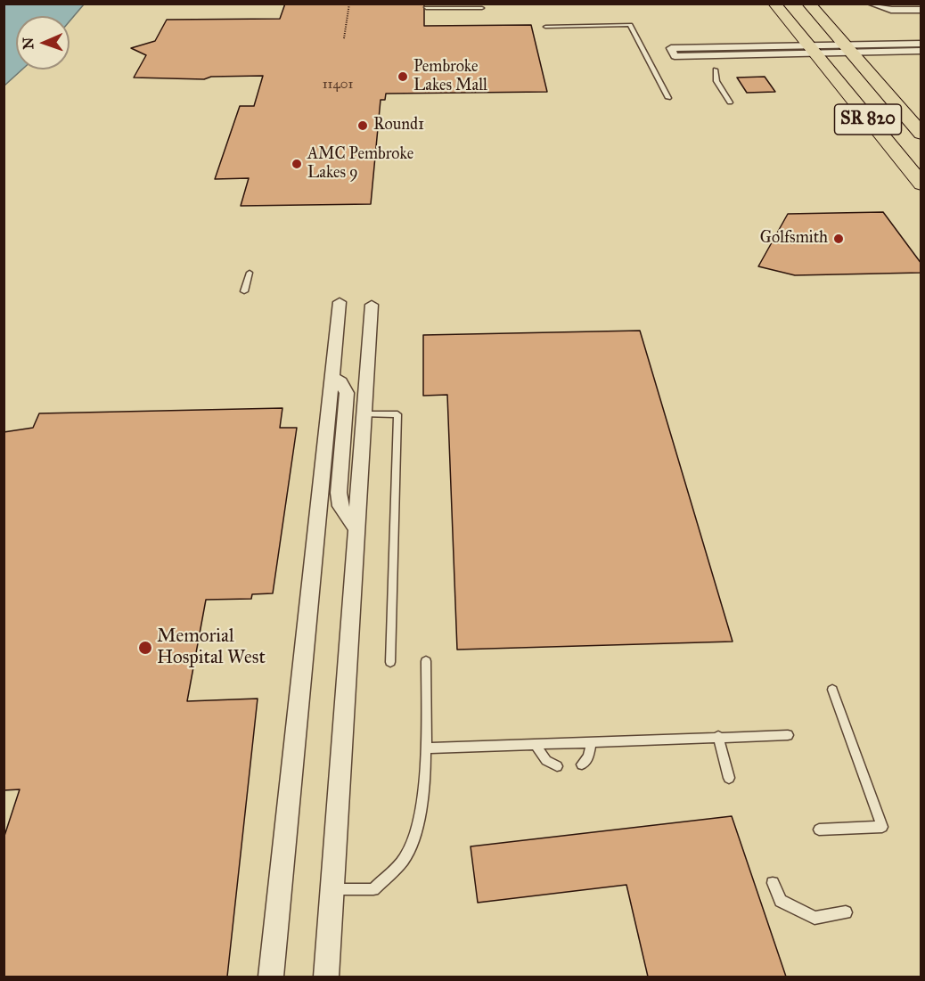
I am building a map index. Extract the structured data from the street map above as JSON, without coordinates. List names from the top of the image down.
{
  "streets": {
    "highway": ["SR 820"]
  },
  "places": [
    "Pembroke Lakes Mall",
    "Round1",
    "AMC Pembroke Lakes 9",
    "Golfsmith",
    "Memorial Hospital West"
  ],
  "house_numbers": ["11401"],
  "north": "left"
}
